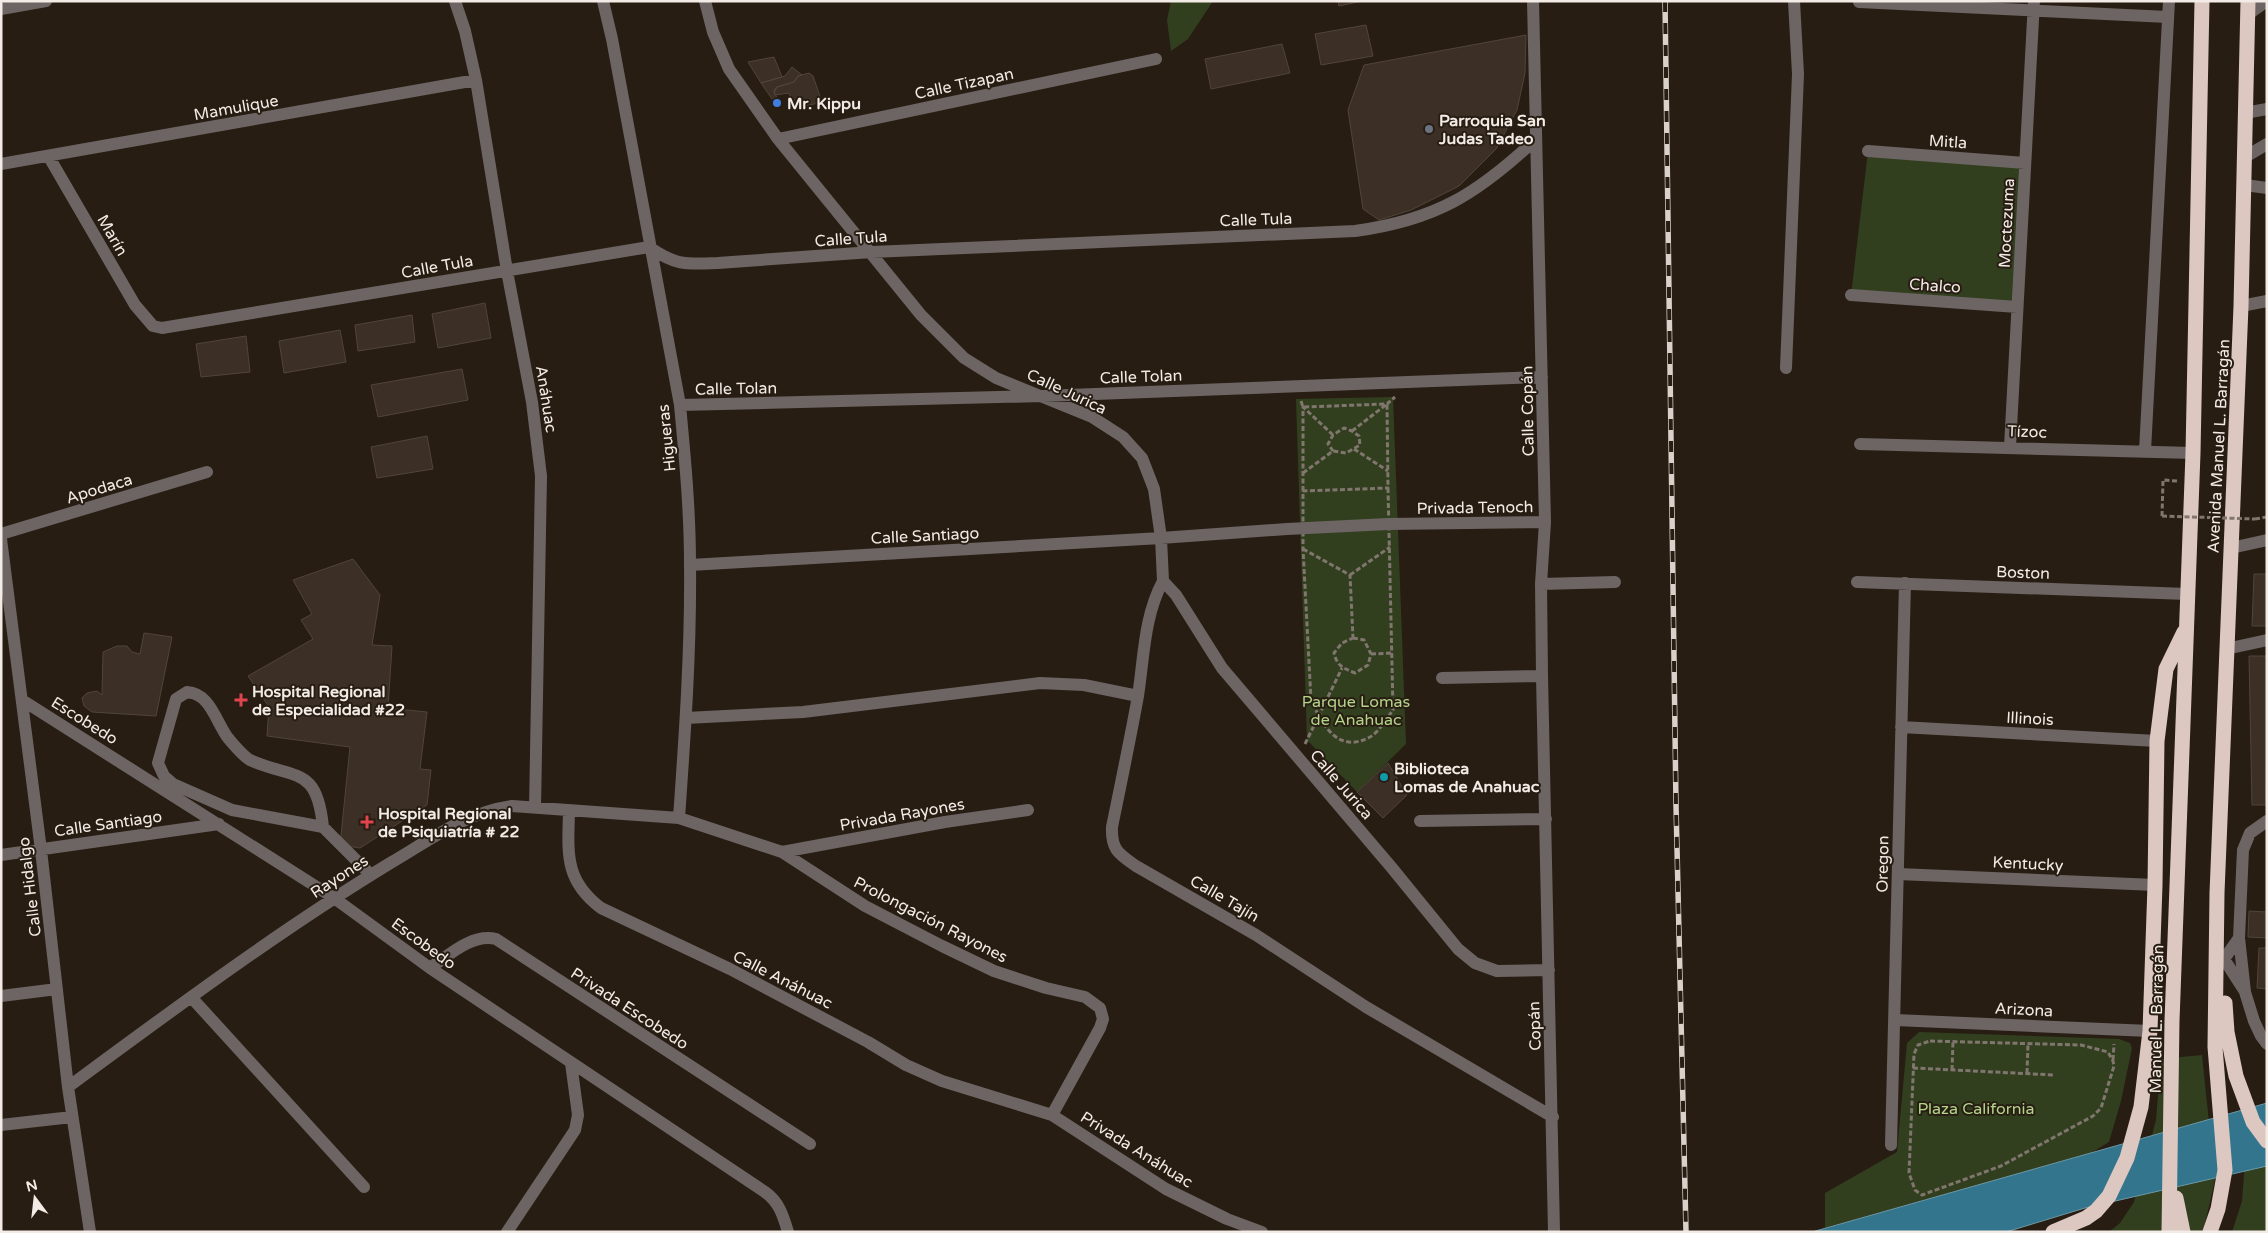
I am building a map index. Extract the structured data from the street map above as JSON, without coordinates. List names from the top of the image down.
{
  "streets": {
    "highway": ["Avenida Manuel L. Barragán", "Manuel L. Barragán"],
    "street": [
      "Calle Tizapan",
      "Mamulique",
      "Mitla",
      "Calle Tula",
      "Moctezuma",
      "Marín",
      "Chalco",
      "Calle Tolan",
      "Calle Jurica",
      "Anáhuac",
      "Calle Copán",
      "Tízoc",
      "Higueras",
      "Apodaca",
      "Privada Tenoch",
      "Calle Santiago",
      "Boston",
      "Illinois",
      "Escobedo",
      "Privada Rayones",
      "Kentucky",
      "Oregon",
      "Rayones",
      "Calle Hidalgo",
      "Calle Tajín",
      "Prolongación Rayones",
      "Calle Anáhuac",
      "Privada Escobedo",
      "Arizona",
      "Copán",
      "Privada Anáhuac"
    ]
  },
  "crossings": [
    ["Calle Tizapan", "Calle Jurica"],
    ["Mamulique", "Marín"],
    ["Mamulique", "Anáhuac"],
    ["Mitla", "Moctezuma"],
    ["Calle Tula", "Marín"],
    ["Calle Tula", "Calle Jurica"],
    ["Calle Tula", "Anáhuac"],
    ["Calle Tula", "Calle Copán"],
    ["Calle Tula", "Higueras"],
    ["Moctezuma", "Chalco"],
    ["Moctezuma", "Tízoc"],
    ["Calle Tolan", "Calle Jurica"],
    ["Calle Tolan", "Calle Copán"],
    ["Calle Tolan", "Higueras"],
    ["Calle Jurica", "Calle Santiago"],
    ["Calle Jurica", "Calle Tajín"],
    ["Calle Jurica", "Copán"],
    ["Anáhuac", "Rayones"],
    ["Calle Copán", "Privada Tenoch"],
    ["Calle Copán", "Copán"],
    ["Tízoc", "Avenida Manuel L. Barragán"],
    ["Higueras", "Calle Santiago"],
    ["Higueras", "Rayones"],
    ["Avenida Manuel L. Barragán", "Boston"],
    ["Avenida Manuel L. Barragán", "Manuel L. Barragán"],
    ["Privada Tenoch", "Calle Santiago"],
    ["Calle Santiago", "Escobedo"],
    ["Calle Santiago", "Calle Hidalgo"],
    ["Boston", "Oregon"],
    ["Illinois", "Oregon"],
    ["Escobedo", "Rayones"],
    ["Escobedo", "Calle Hidalgo"],
    ["Escobedo", "Privada Escobedo"],
    ["Privada Rayones", "Rayones"],
    ["Privada Rayones", "Prolongación Rayones"],
    ["Kentucky", "Oregon"],
    ["Oregon", "Arizona"],
    ["Rayones", "Calle Hidalgo"],
    ["Rayones", "Prolongación Rayones"],
    ["Rayones", "Calle Anáhuac"],
    ["Calle Tajín", "Copán"],
    ["Prolongación Rayones", "Calle Anáhuac"],
    ["Prolongación Rayones", "Privada Anáhuac"],
    ["Calle Anáhuac", "Privada Anáhuac"]
  ],
  "parks": ["Parque Lomas de Anahuac", "Plaza California"],
  "places": {
    "other": ["Mr. Kippu", "Parroquia San Judas Tadeo", "Biblioteca Lomas de Anahuac"],
    "health": ["Hospital Regional de Especialidad #22", "Hospital Regional de Psiquiatría # 22"]
  },
  "north": "top"
}
